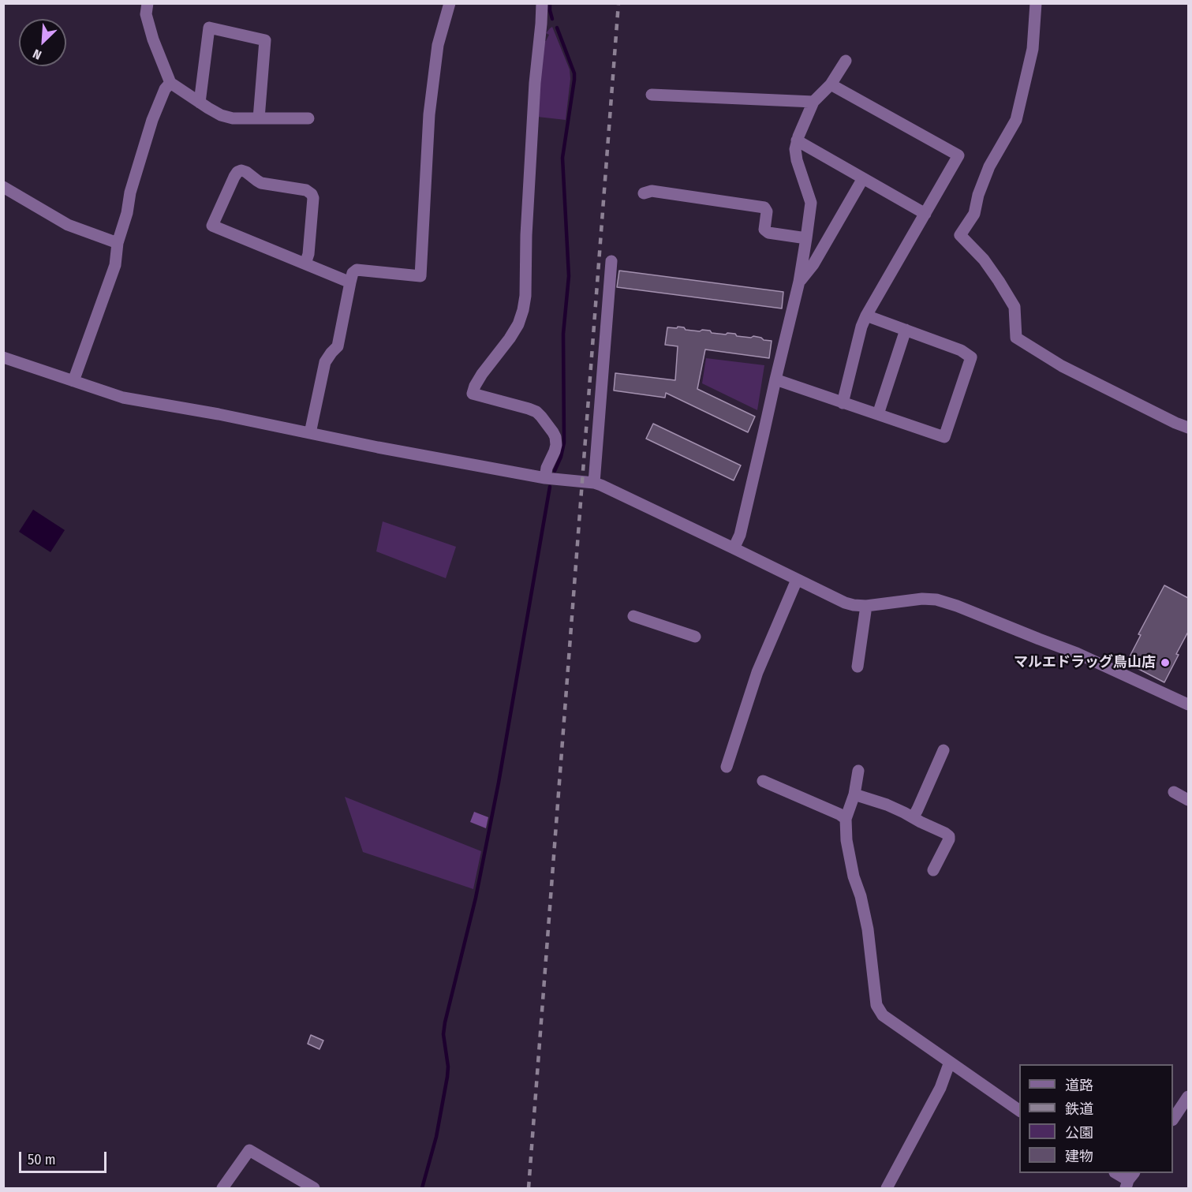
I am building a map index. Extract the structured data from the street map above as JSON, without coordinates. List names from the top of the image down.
{
  "places": ["マルエドラッグ鳥山店"],
  "legend": [
    "道路",
    "鉄道",
    "公園",
    "建物"
  ],
  "scale_bar": "50 m",
  "north": "bottom left"
}
